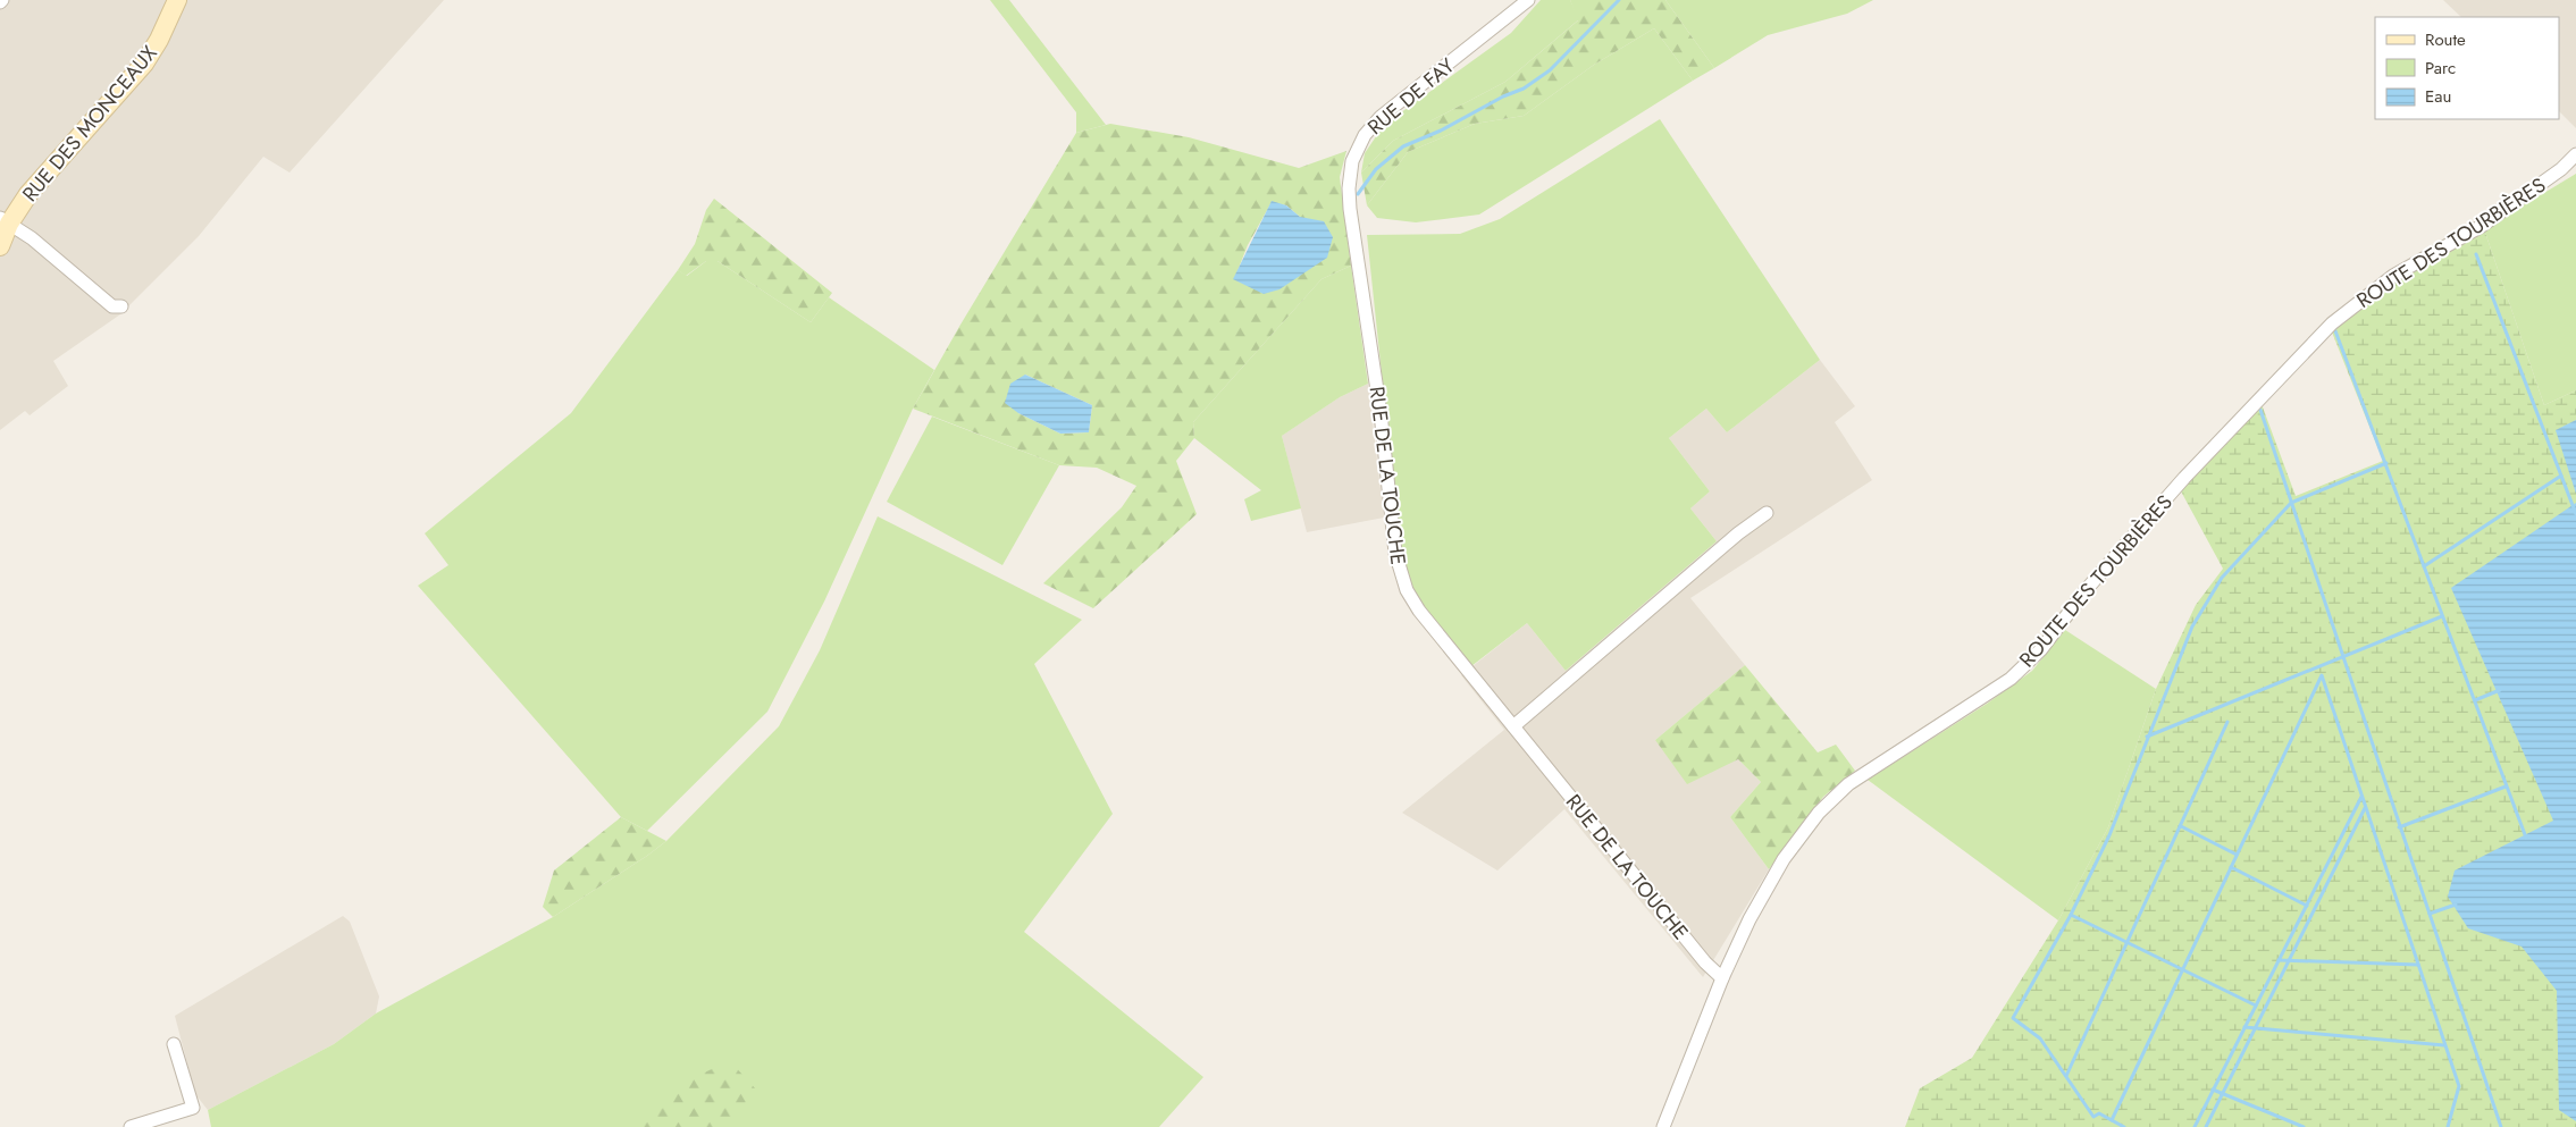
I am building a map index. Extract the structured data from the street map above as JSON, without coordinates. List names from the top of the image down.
{
  "streets": {
    "main road": ["RUE DES MONCEAUX"],
    "street": ["RUE DE FAY", "ROUTE DES TOURBIÈRES", "RUE DE LA TOUCHE"]
  },
  "crossings": [
    ["RUE DE FAY", "RUE DE LA TOUCHE"],
    ["ROUTE DES TOURBIÈRES", "RUE DE LA TOUCHE"]
  ],
  "legend": ["Route", "Parc", "Eau"]
}
